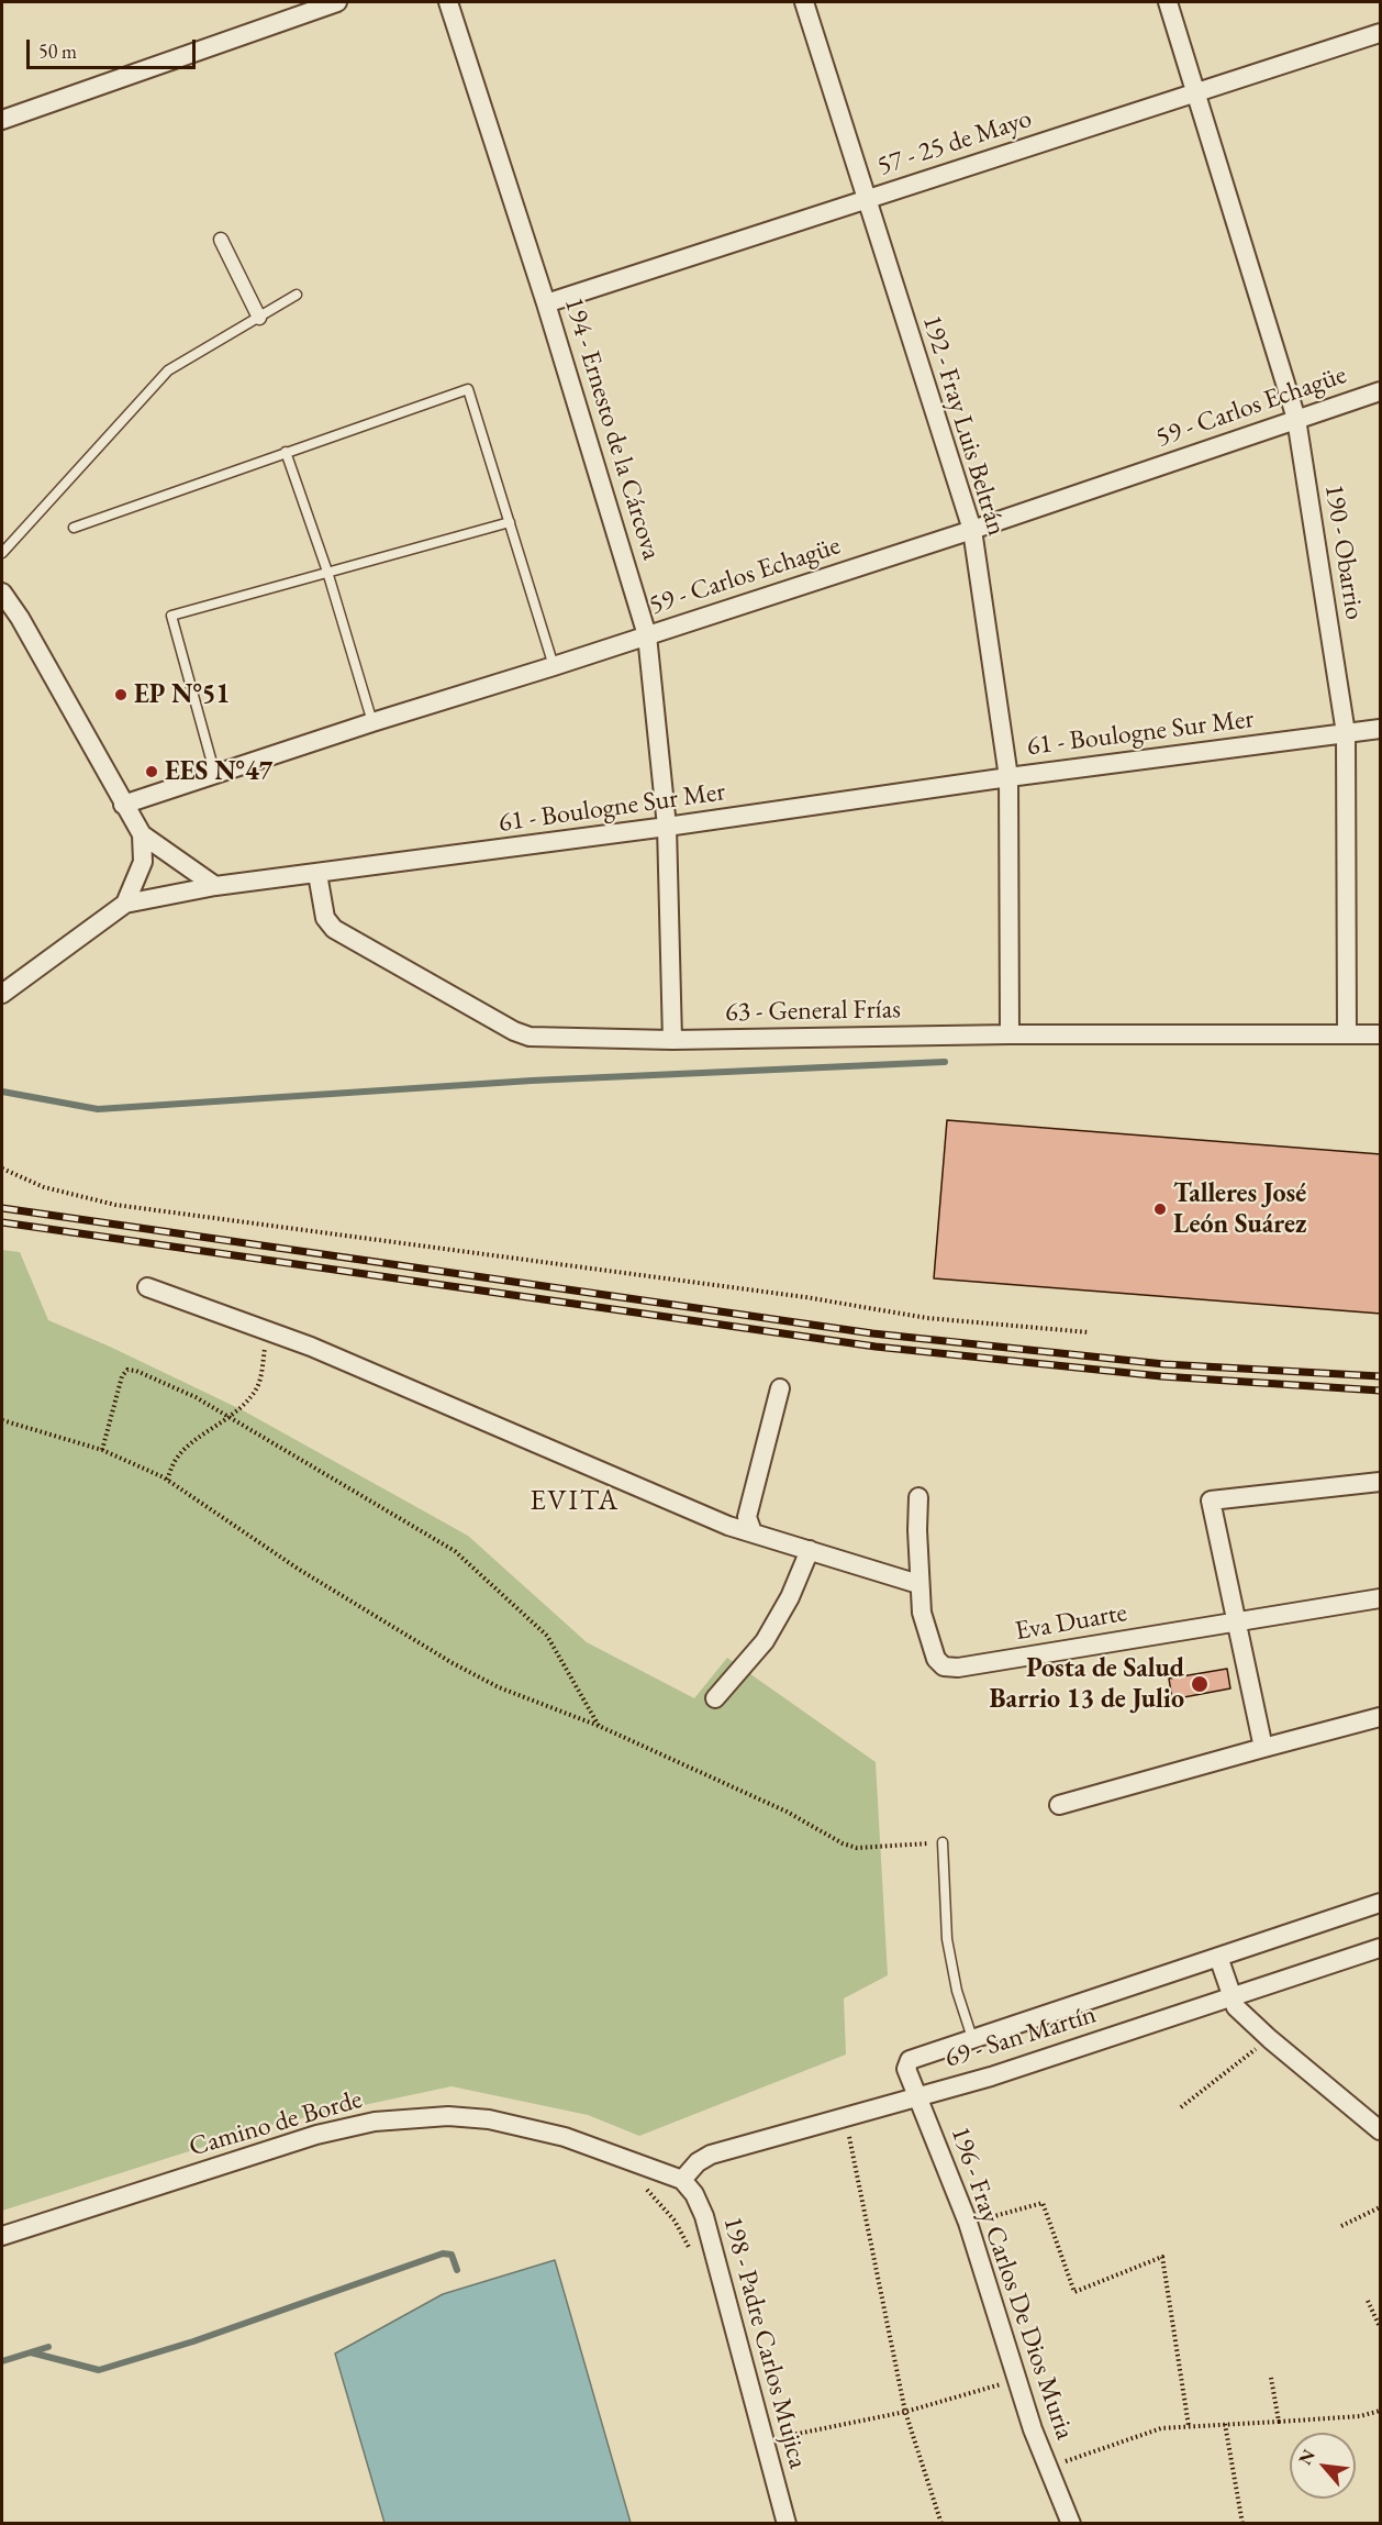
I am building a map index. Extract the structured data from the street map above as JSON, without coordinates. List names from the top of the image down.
{
  "streets": {
    "street": [
      "57 - 25 de Mayo",
      "59 - Carlos Echagüe",
      "192 - Fray Luis Beltrán",
      "194 - Ernesto de la Cárcova",
      "190 - Obarrio",
      "61 - Boulogne Sur Mer",
      "63 - General Frías",
      "Eva Duarte",
      "69 - San Martín",
      "Camino de Borde",
      "196 - Fray Carlos De Dios Muria",
      "198 - Padre Carlos Mujica"
    ]
  },
  "crossings": [
    ["57 - 25 de Mayo", "192 - Fray Luis Beltrán"],
    ["57 - 25 de Mayo", "194 - Ernesto de la Cárcova"],
    ["57 - 25 de Mayo", "190 - Obarrio"],
    ["59 - Carlos Echagüe", "192 - Fray Luis Beltrán"],
    ["59 - Carlos Echagüe", "194 - Ernesto de la Cárcova"],
    ["59 - Carlos Echagüe", "190 - Obarrio"],
    ["192 - Fray Luis Beltrán", "61 - Boulogne Sur Mer"],
    ["192 - Fray Luis Beltrán", "63 - General Frías"],
    ["194 - Ernesto de la Cárcova", "61 - Boulogne Sur Mer"],
    ["194 - Ernesto de la Cárcova", "63 - General Frías"],
    ["190 - Obarrio", "61 - Boulogne Sur Mer"],
    ["190 - Obarrio", "63 - General Frías"],
    ["61 - Boulogne Sur Mer", "63 - General Frías"],
    ["69 - San Martín", "Camino de Borde"],
    ["69 - San Martín", "196 - Fray Carlos De Dios Muria"],
    ["69 - San Martín", "198 - Padre Carlos Mujica"],
    ["Camino de Borde", "198 - Padre Carlos Mujica"]
  ],
  "districts": ["EVITA"],
  "places": [
    "EP N°51",
    "EES N°47",
    "Talleres José León Suárez",
    "Posta de Salud Barrio 13 de Julio"
  ],
  "scale_bar": "50 m",
  "north": "top left"
}
